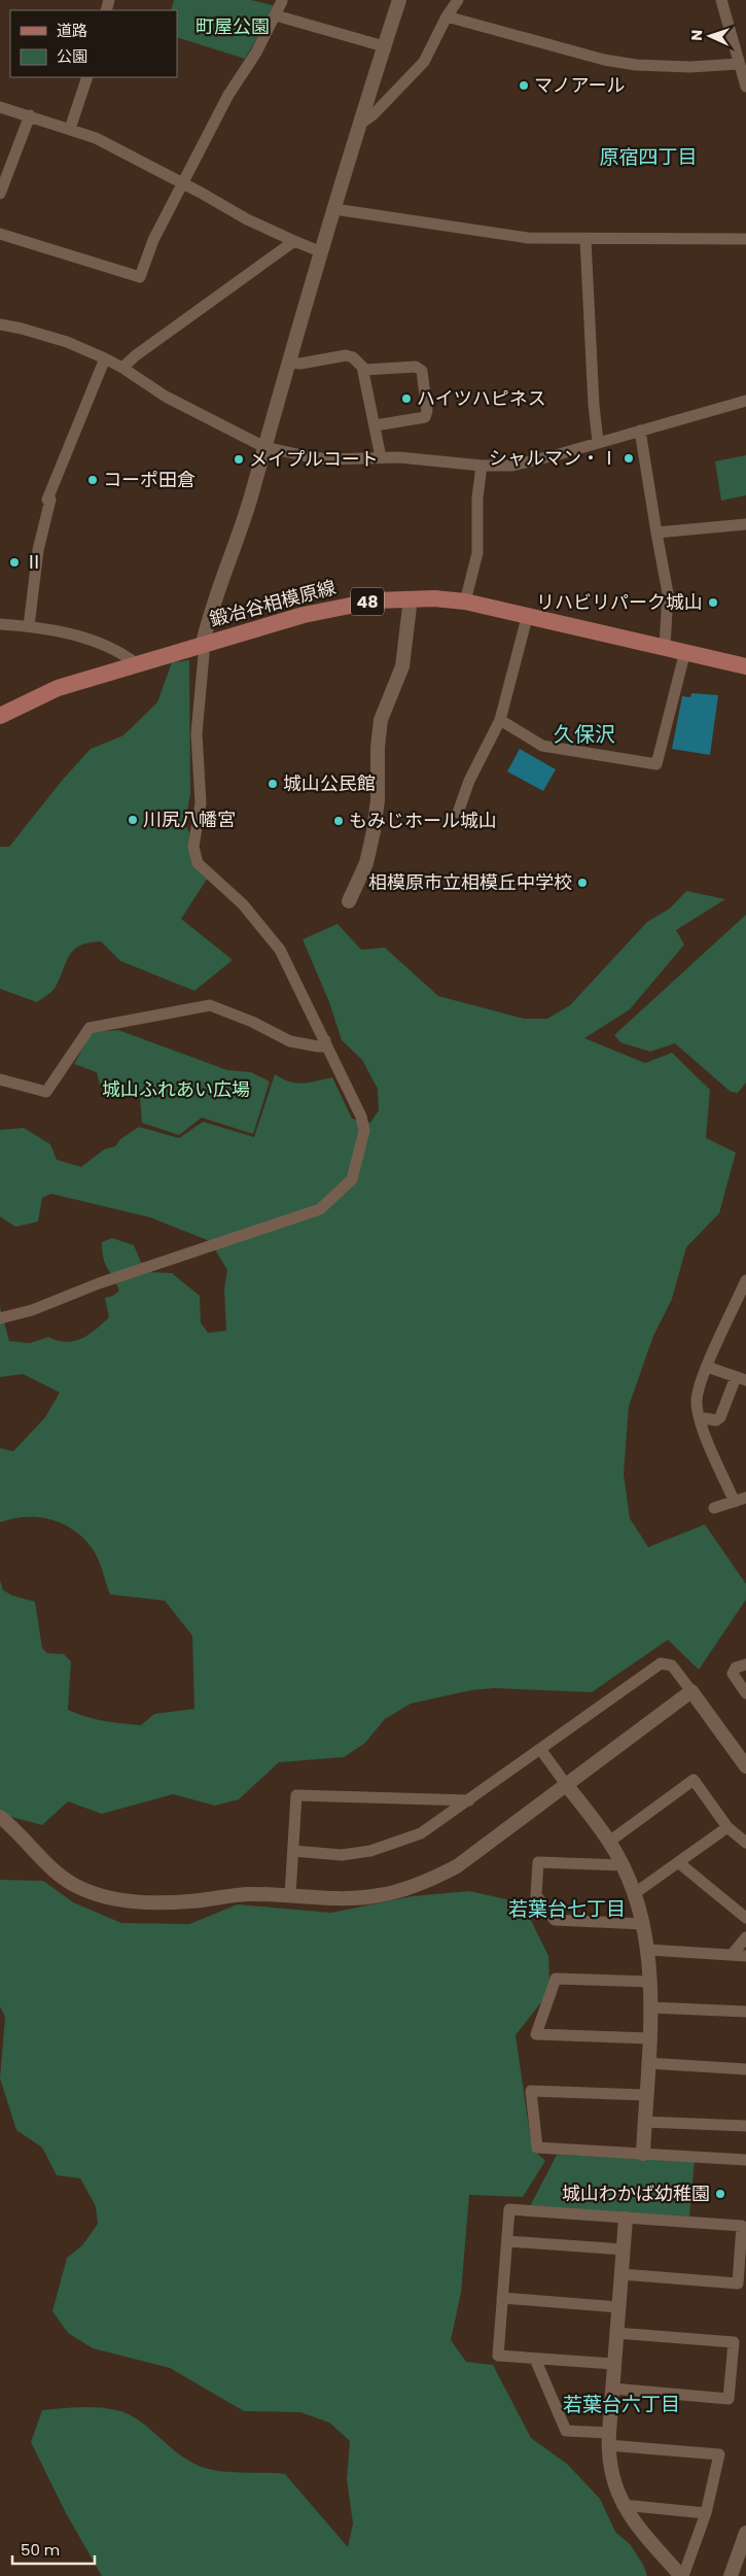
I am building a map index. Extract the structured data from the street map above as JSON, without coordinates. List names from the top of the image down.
{
  "streets": {
    "main road": ["48", "鍛冶谷相模原線"]
  },
  "districts": [
    "原宿四丁目",
    "久保沢",
    "若葉台七丁目",
    "若葉台六丁目"
  ],
  "parks": ["町屋公園", "城山ふれあい広場"],
  "places": [
    "マノアール",
    "ハイツハピネス",
    "シャルマン・Ⅰ",
    "メイプルコート",
    "コーポ田倉",
    "Ⅱ",
    "リハビリパーク城山",
    "城山公民館",
    "川尻八幡宮",
    "もみじホール城山",
    "相模原市立相模丘中学校",
    "城山わかば幼稚園"
  ],
  "legend": ["道路", "公園"],
  "scale_bar": "50 m",
  "north": "left"
}
